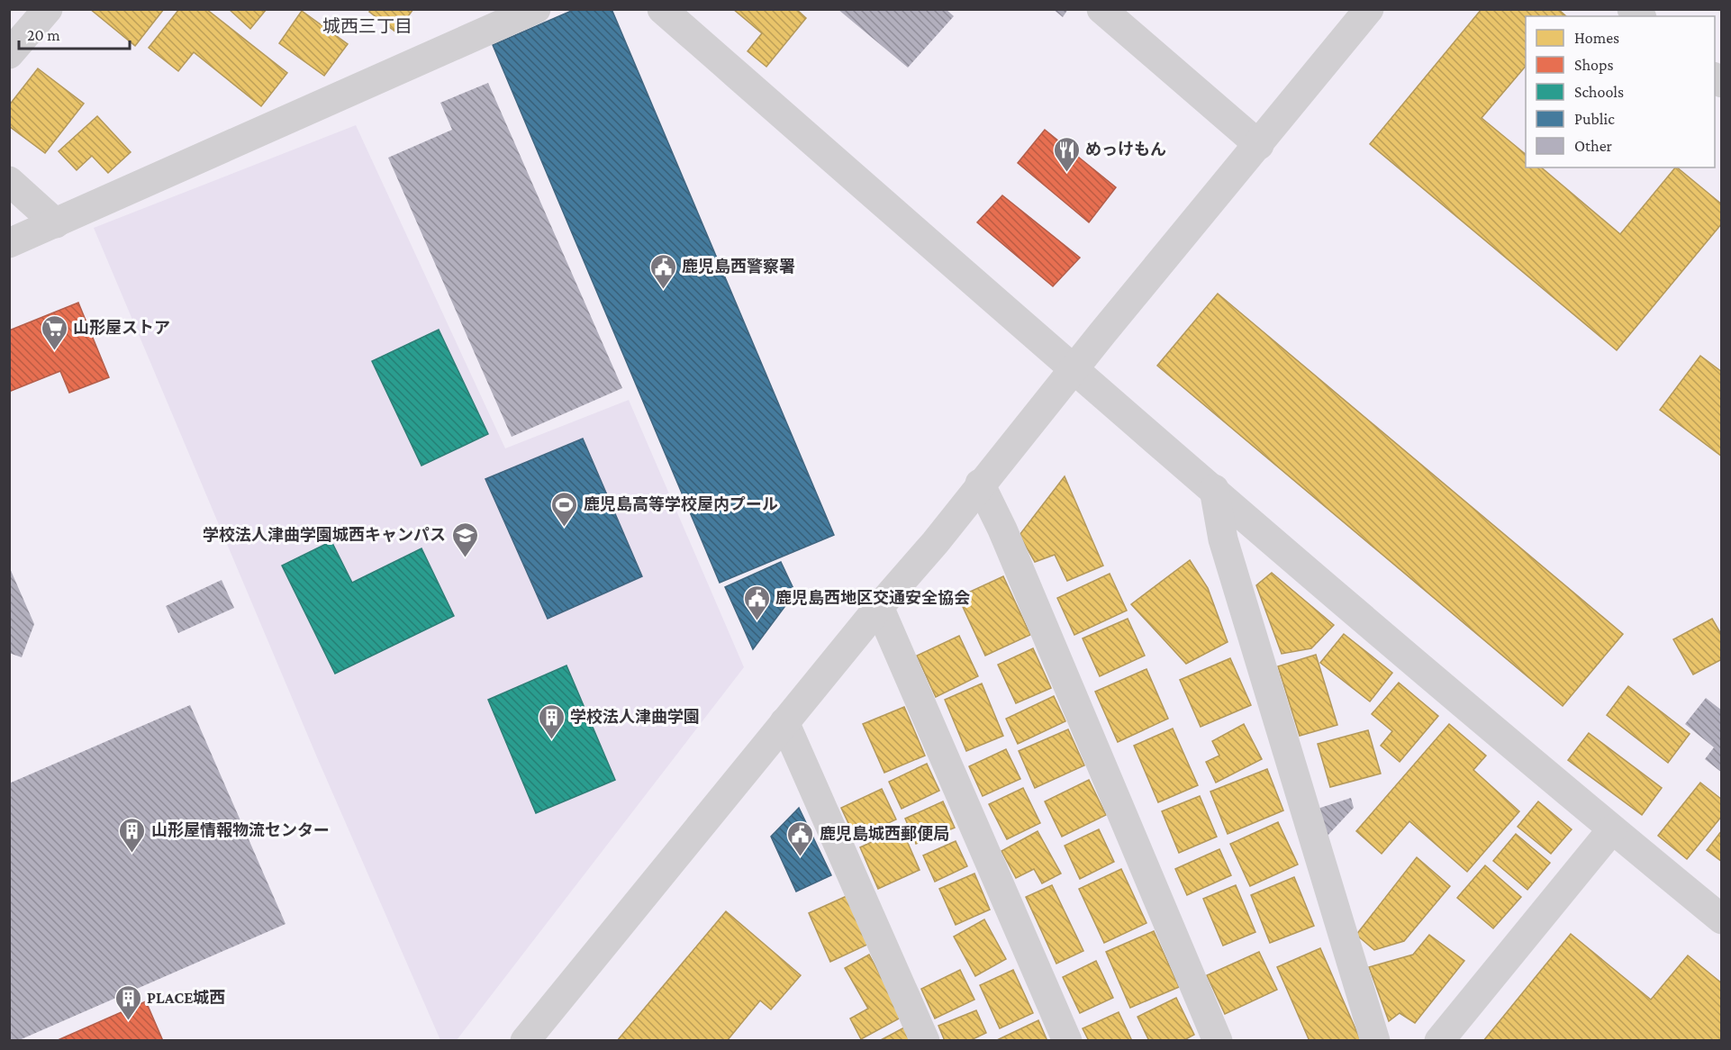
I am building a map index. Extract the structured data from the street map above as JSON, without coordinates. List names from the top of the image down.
{
  "districts": ["城西三丁目"],
  "places": {
    "restaurant": ["めっけもん"],
    "public building": ["鹿児島西警察署", "鹿児島西地区交通安全協会", "鹿児島城西郵便局"],
    "supermarket": ["山形屋ストア"],
    "sports": ["鹿児島高等学校屋内プール"],
    "school or university": ["学校法人津曲学園城西キャンパス"],
    "building": ["学校法人津曲学園", "山形屋情報物流センター", "PLACE城西"]
  },
  "legend": [
    "Homes",
    "Shops",
    "Schools",
    "Public",
    "Other"
  ],
  "scale_bar": "20 m"
}
